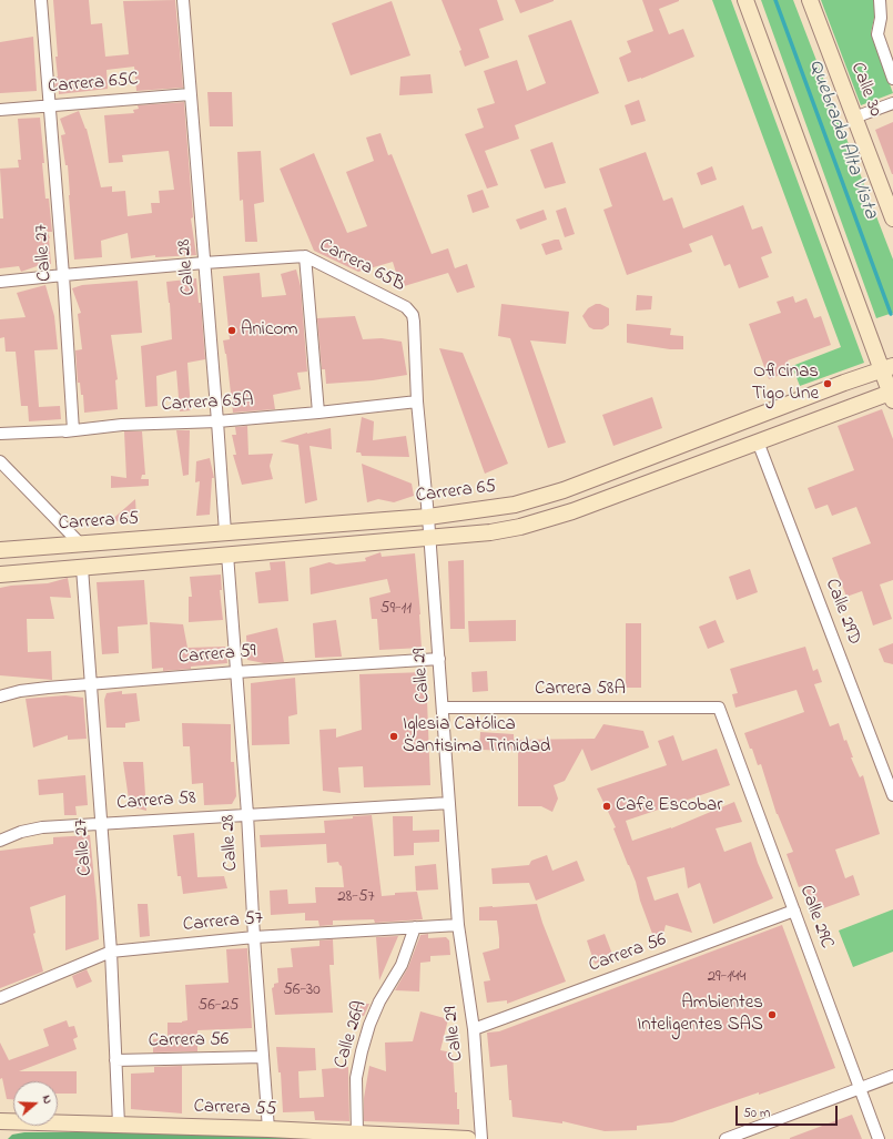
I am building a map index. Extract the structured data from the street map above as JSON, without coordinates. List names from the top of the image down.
{
  "streets": {
    "main road": ["Calle 30", "Carrera 65", "Carrera 55"],
    "street": [
      "Carrera 65C",
      "Calle 27",
      "Carrera 65B",
      "Calle 28",
      "Carrera 65A",
      "Calle 29D",
      "Carrera 59",
      "Calle 29",
      "Carrera 58A",
      "Carrera 58",
      "Calle 29C",
      "Carrera 57",
      "Carrera 56",
      "Calle 26A"
    ]
  },
  "crossings": [
    ["Carrera 65C", "Calle 27"],
    ["Carrera 65C", "Calle 28"],
    ["Calle 27", "Carrera 65B"],
    ["Calle 27", "Carrera 65A"],
    ["Calle 27", "Carrera 59"],
    ["Calle 27", "Carrera 58"],
    ["Calle 27", "Carrera 57"],
    ["Calle 27", "Carrera 56"],
    ["Calle 27", "Carrera 55"],
    ["Carrera 65B", "Calle 28"],
    ["Carrera 65B", "Calle 29"],
    ["Calle 28", "Carrera 65A"],
    ["Calle 28", "Carrera 65"],
    ["Calle 28", "Carrera 59"],
    ["Calle 28", "Carrera 58"],
    ["Calle 28", "Carrera 57"],
    ["Calle 28", "Carrera 56"],
    ["Calle 28", "Carrera 55"],
    ["Carrera 65A", "Calle 29"],
    ["Carrera 65", "Calle 29"],
    ["Carrera 59", "Calle 29"],
    ["Calle 29", "Carrera 58A"],
    ["Calle 29", "Carrera 58"],
    ["Calle 29", "Carrera 57"],
    ["Calle 29", "Carrera 56"],
    ["Carrera 58A", "Calle 29C"],
    ["Calle 29C", "Carrera 56"],
    ["Carrera 57", "Calle 26A"],
    ["Calle 26A", "Carrera 55"]
  ],
  "water": ["Quebrada Alta Vista"],
  "places": [
    "Anicom",
    "Oficinas Tigo Une",
    "Iglesia Católica Santisima Trinidad",
    "Cafe Escobar",
    "Ambientes Inteligentes SAS"
  ],
  "house_numbers": [
    "59-11",
    "28-57",
    "29-144",
    "56-30",
    "56-25"
  ],
  "scale_bar": "50 m",
  "north": "right"
}
